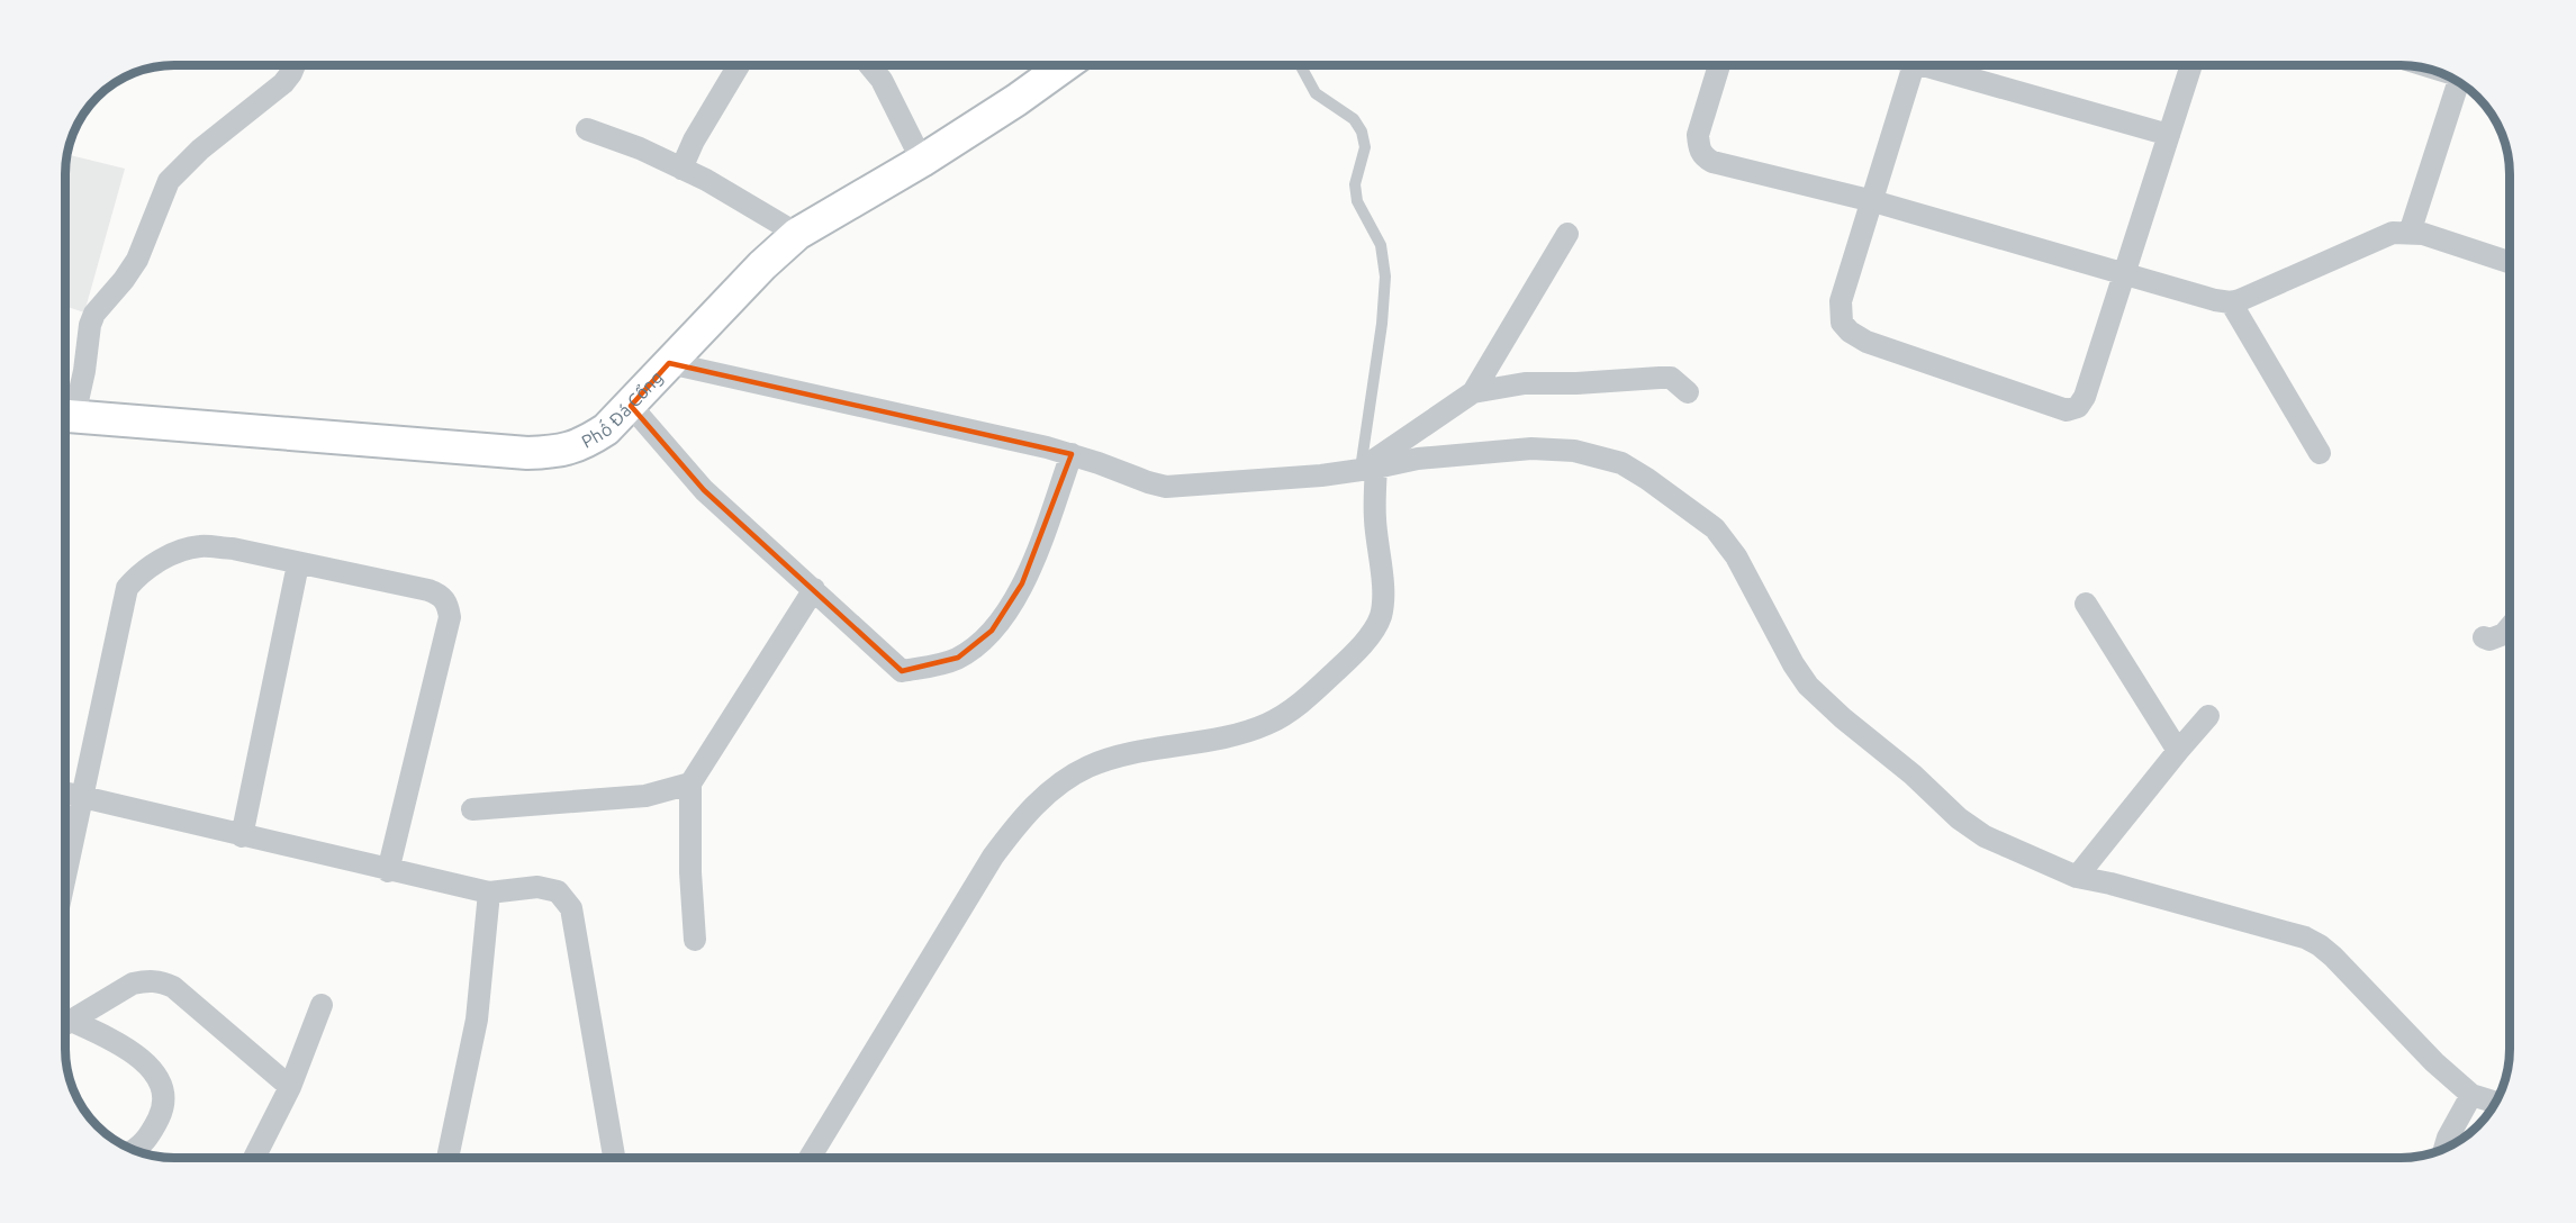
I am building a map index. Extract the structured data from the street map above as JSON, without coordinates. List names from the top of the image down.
{
  "streets": {
    "street": ["Phố Đá Cổng"]
  }
}
